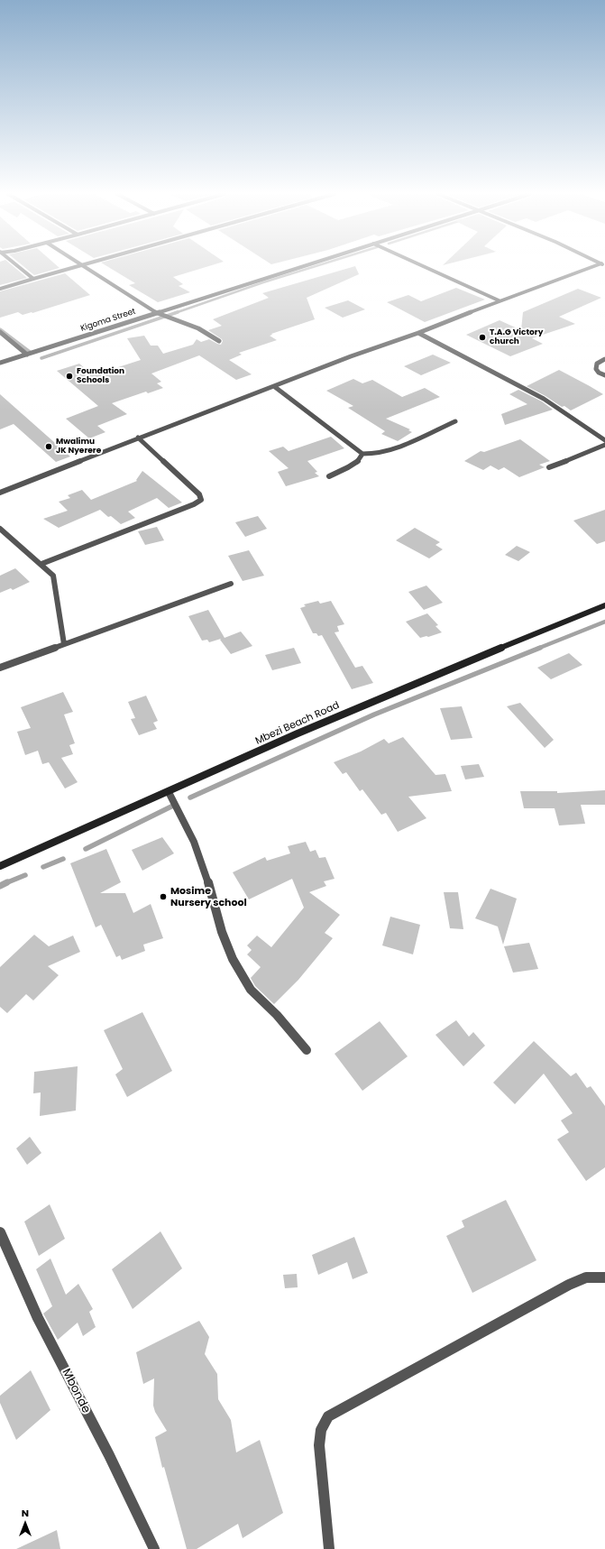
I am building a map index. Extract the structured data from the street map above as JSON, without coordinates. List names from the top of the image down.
{
  "streets": {
    "main road": ["Mbezi Beach Road"],
    "street": ["Kigoma Street", "Mbonde"]
  },
  "places": [
    "T.A.G Victory church",
    "Foundation Schools",
    "Mwalimu JK Nyerere",
    "Mosime Nursery school"
  ],
  "north": "top"
}
